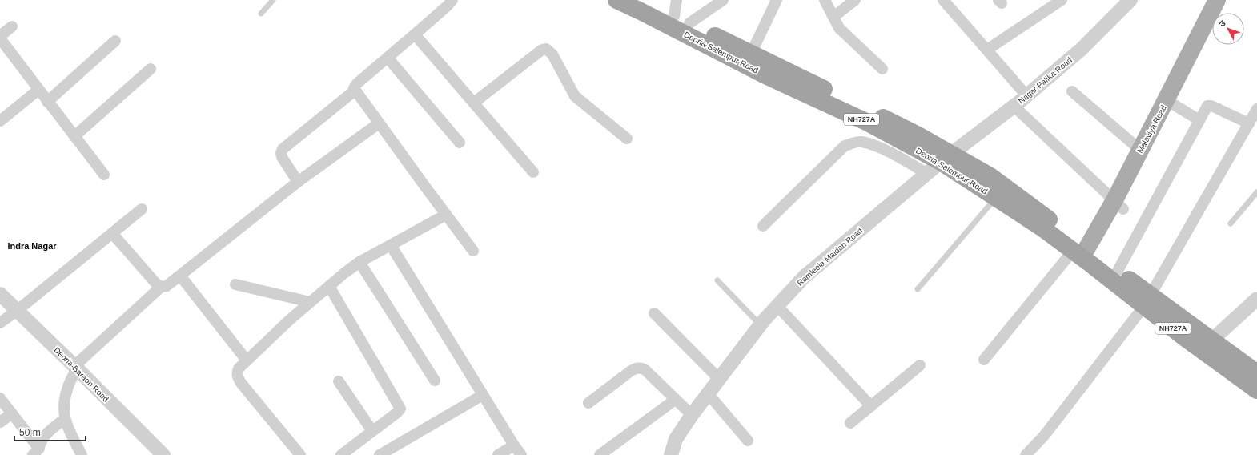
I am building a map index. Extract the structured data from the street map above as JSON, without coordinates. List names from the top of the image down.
{
  "streets": {
    "highway": ["Deoria-Salempur Road", "NH727A"],
    "main road": ["Malaviya Road"],
    "street": ["Nagar Palika Road", "Ramleela Maidan Road", "Deoria-Baraon Road"]
  },
  "crossings": [
    ["Deoria-Salempur Road", "Nagar Palika Road"],
    ["Deoria-Salempur Road", "Malaviya Road"],
    ["Deoria-Salempur Road", "Ramleela Maidan Road"],
    ["Nagar Palika Road", "Ramleela Maidan Road"]
  ],
  "districts": ["Indra Nagar"],
  "scale_bar": "50 m",
  "north": "top left"
}
